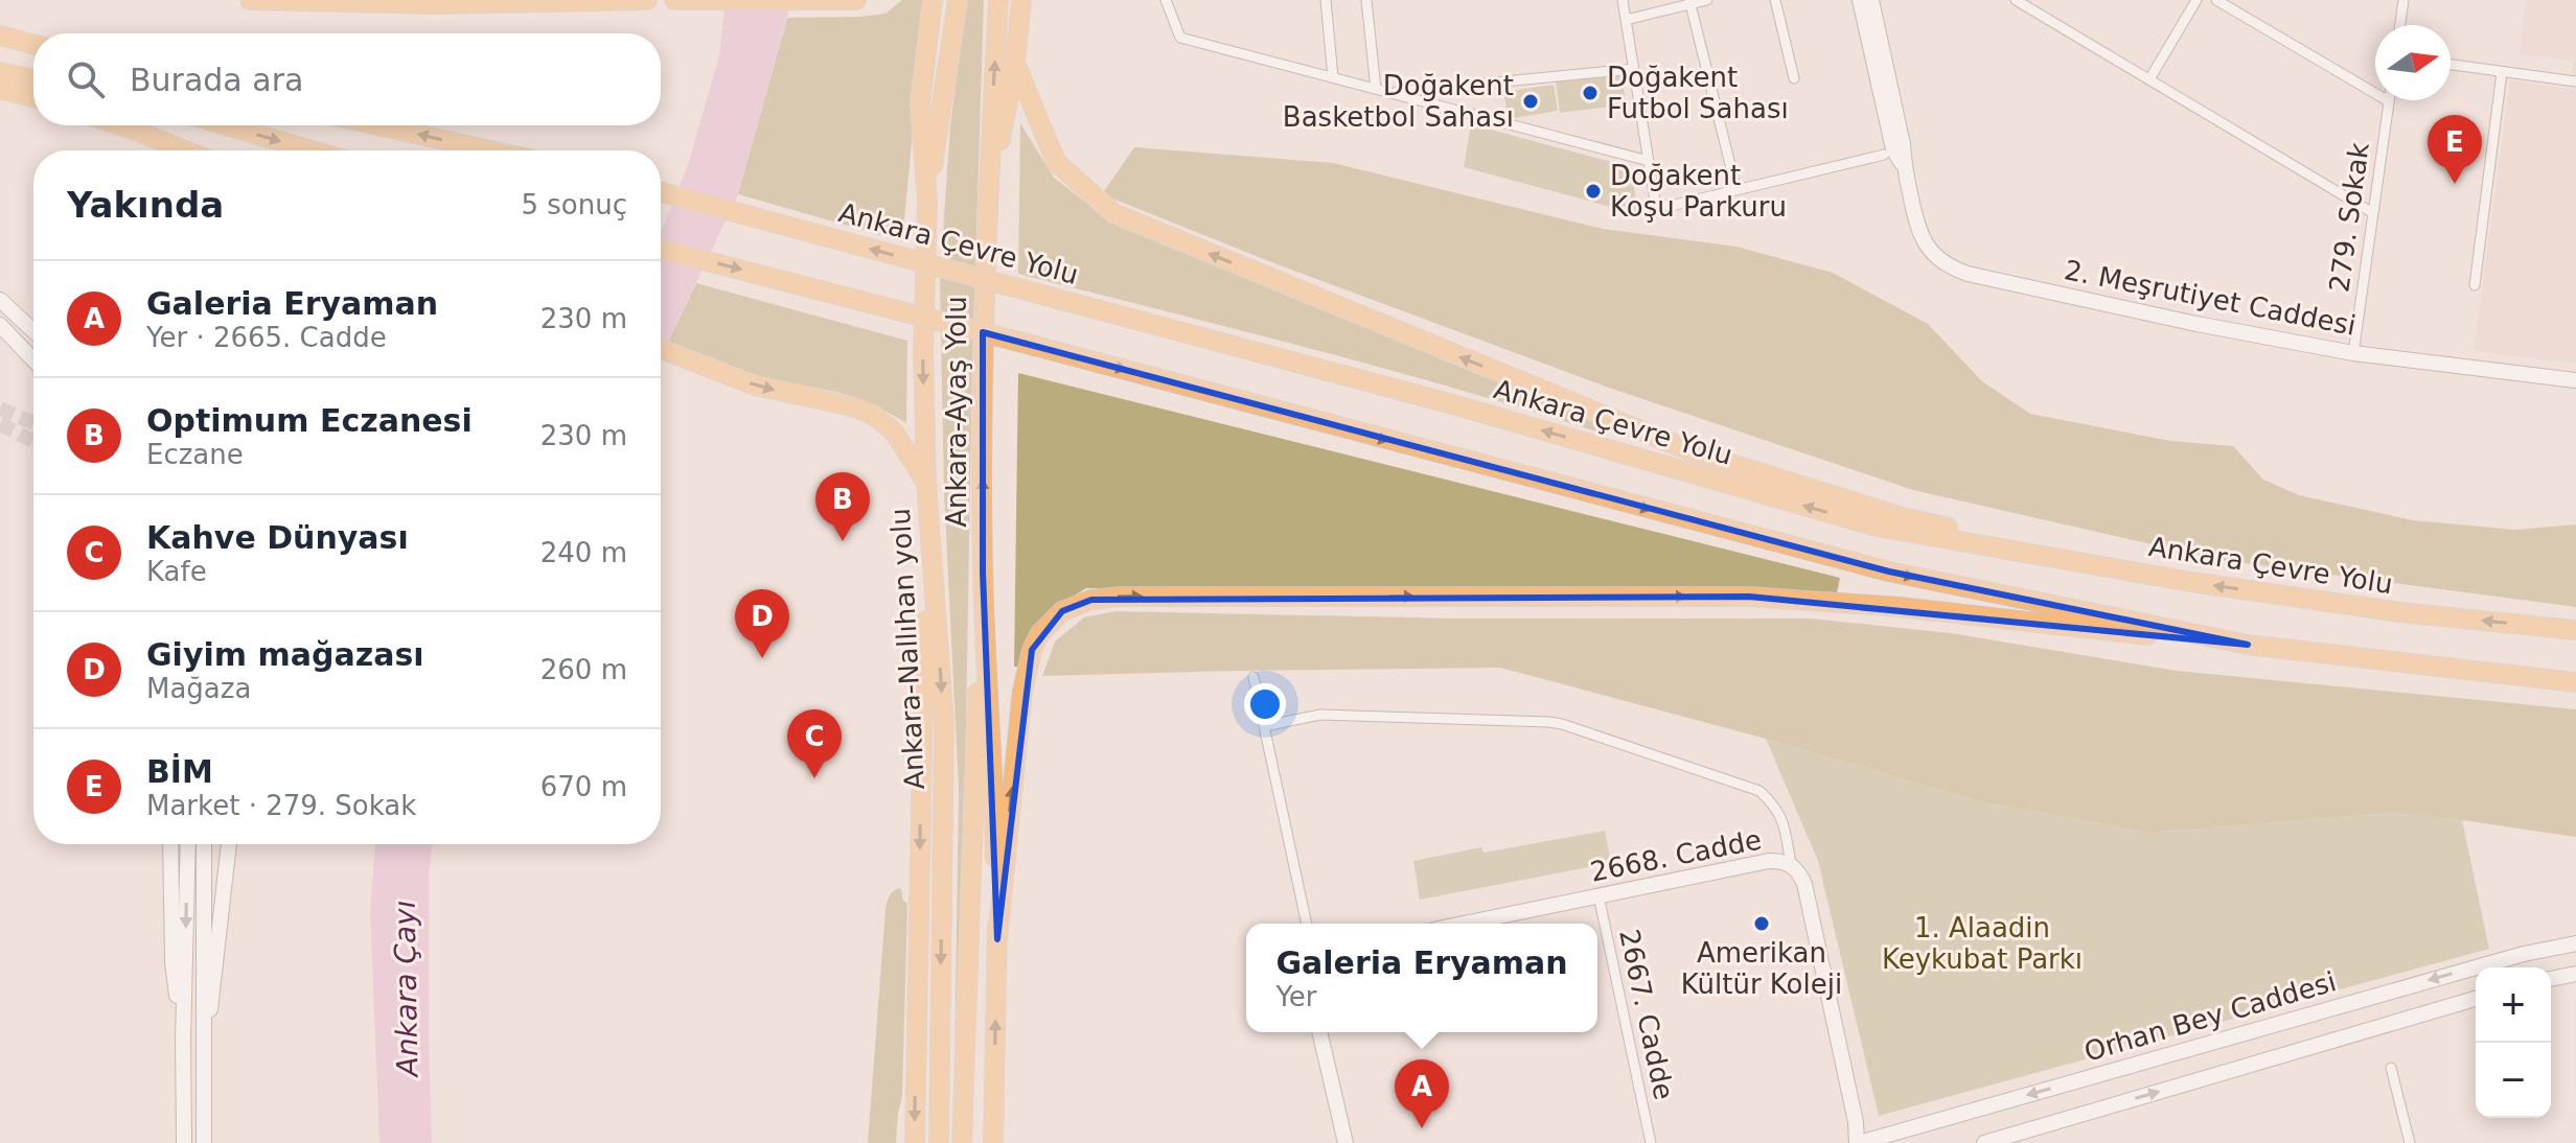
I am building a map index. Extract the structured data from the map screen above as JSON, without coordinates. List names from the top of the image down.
{
  "streets": {
    "highway": ["Ankara Çevre Yolu", "Ankara-Ayaş Yolu", "Ankara-Nallıhan yolu"],
    "main road": ["2. Meşrutiyet Caddesi", "2668. Cadde", "Orhan Bey Caddesi"],
    "street": ["279. Sokak", "2667. Cadde"]
  },
  "crossings": [
    ["279. Sokak", "2. Meşrutiyet Caddesi"],
    ["2668. Cadde", "2667. Cadde"],
    ["2668. Cadde", "Orhan Bey Caddesi"]
  ],
  "water": ["Ankara Çayı"],
  "parks": ["1. Alaadin Keykubat Parkı"],
  "places": [
    "Doğakent Futbol Sahası",
    "Doğakent Basketbol Sahası",
    "Doğakent Koşu Parkuru",
    "Amerikan Kültür Koleji"
  ],
  "north": "right",
  "page": {
    "search": "Burada ara",
    "pins": [
      "E",
      "B",
      "D",
      "C",
      "A"
    ],
    "heading": ["Yakında", "5 sonuç"],
    "list": [
      {
        "mark": "A",
        "name": "Galeria Eryaman",
        "note": "Yer · 2665. Cadde",
        "value": "230 m"
      },
      {
        "mark": "B",
        "name": "Optimum Eczanesi",
        "note": "Eczane",
        "value": "230 m"
      },
      {
        "mark": "C",
        "name": "Kahve Dünyası",
        "note": "Kafe",
        "value": "240 m"
      },
      {
        "mark": "D",
        "name": "Giyim mağazası",
        "note": "Mağaza",
        "value": "260 m"
      },
      {
        "mark": "E",
        "name": "BİM",
        "note": "Market · 279. Sokak",
        "value": "670 m"
      }
    ],
    "popup": ["Galeria Eryaman", "Yer"],
    "map_buttons": ["+", "−"]
  }
}
